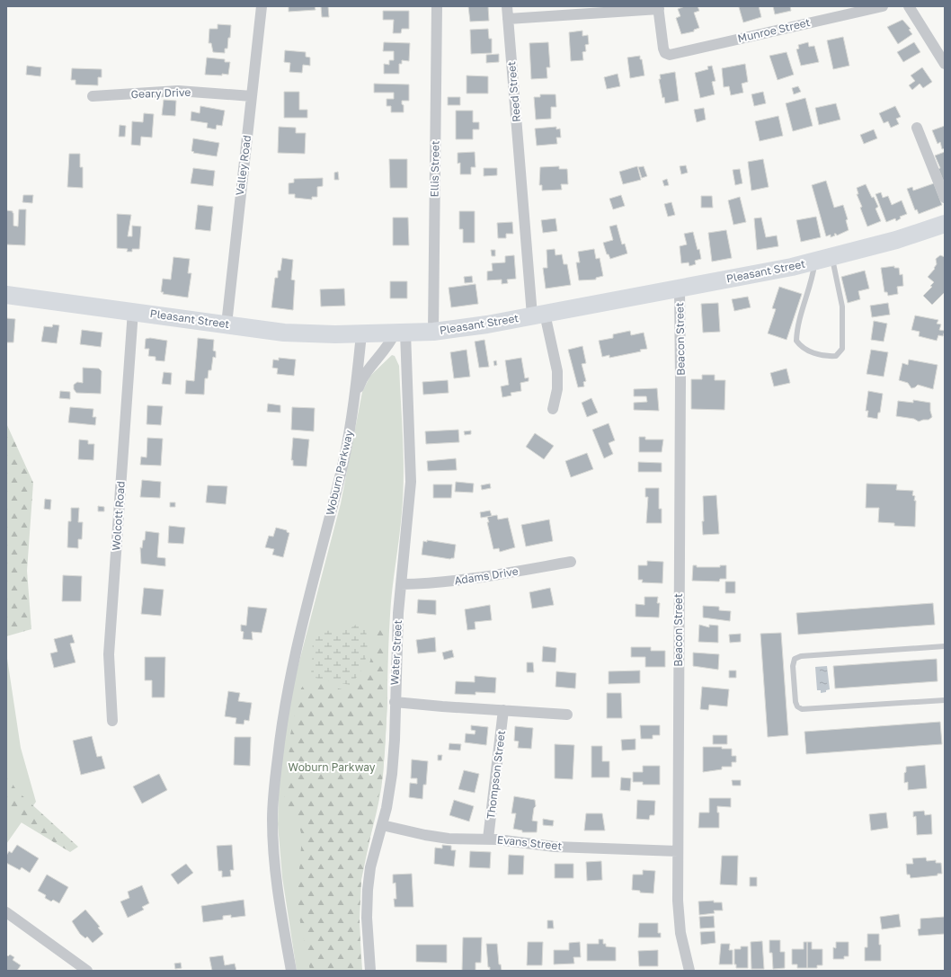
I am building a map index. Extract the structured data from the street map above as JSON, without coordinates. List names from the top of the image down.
{
  "streets": {
    "main road": ["Pleasant Street"],
    "street": [
      "Munroe Street",
      "Reed Street",
      "Geary Drive",
      "Valley Road",
      "Ellis Street",
      "Beacon Street",
      "Woburn Parkway",
      "Wolcott Road",
      "Adams Drive",
      "Water Street",
      "Thompson Street",
      "Evans Street"
    ]
  },
  "crossings": [
    ["Reed Street", "Pleasant Street"],
    ["Geary Drive", "Valley Road"],
    ["Valley Road", "Pleasant Street"],
    ["Ellis Street", "Pleasant Street"],
    ["Pleasant Street", "Beacon Street"],
    ["Pleasant Street", "Woburn Parkway"],
    ["Pleasant Street", "Wolcott Road"],
    ["Pleasant Street", "Water Street"],
    ["Beacon Street", "Evans Street"],
    ["Woburn Parkway", "Water Street"],
    ["Adams Drive", "Water Street"],
    ["Water Street", "Evans Street"],
    ["Thompson Street", "Evans Street"]
  ],
  "parks": ["Woburn Parkway"]
}
